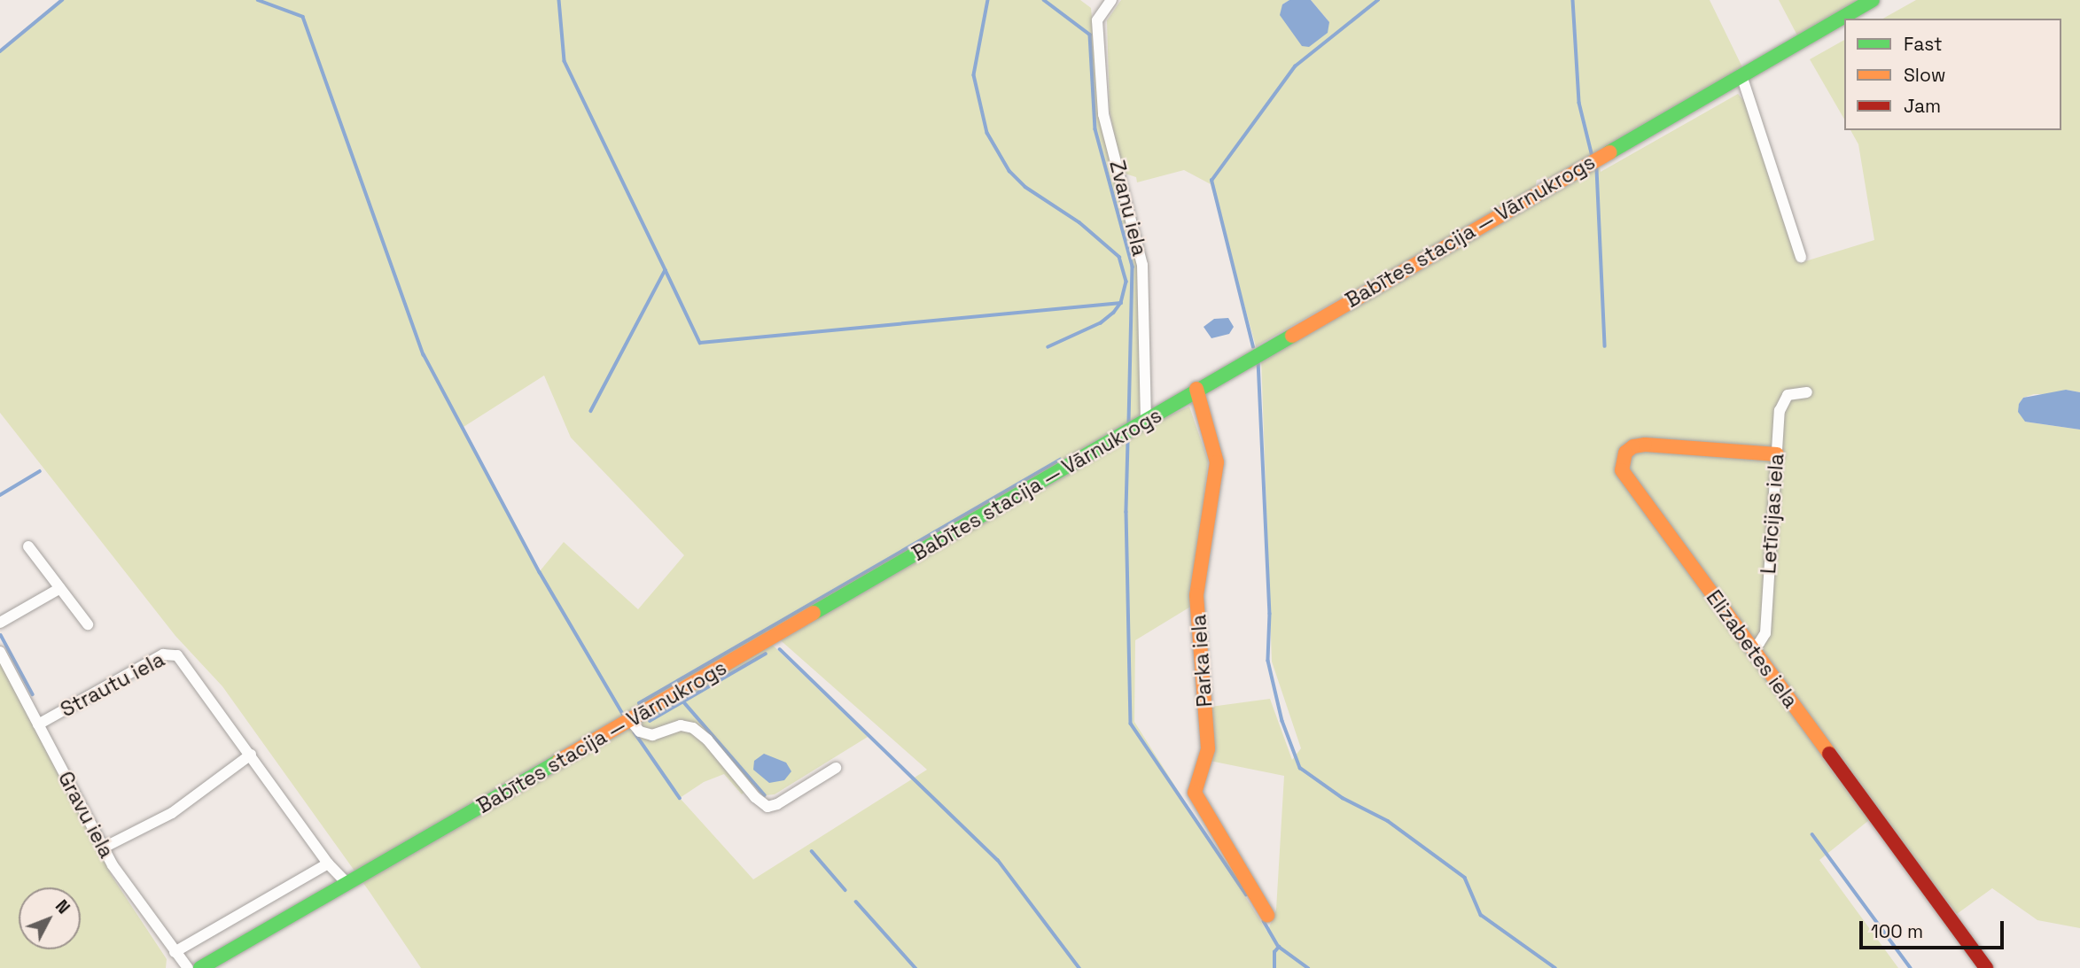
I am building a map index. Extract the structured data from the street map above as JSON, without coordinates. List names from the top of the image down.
{
  "streets": {
    "main road": ["Babītes stacija — Vārnukrogs", "Elizabetes iela", "Parka iela"],
    "street": [
      "Zvanu iela",
      "Letīcijas iela",
      "Strautu iela",
      "Gravu iela"
    ]
  },
  "crossings": [
    ["Zvanu iela", "Babītes stacija — Vārnukrogs"],
    ["Babītes stacija — Vārnukrogs", "Parka iela"],
    ["Babītes stacija — Vārnukrogs", "Strautu iela"],
    ["Letīcijas iela", "Elizabetes iela"],
    ["Strautu iela", "Gravu iela"]
  ],
  "legend": ["Fast", "Slow", "Jam"],
  "scale_bar": "100 m",
  "north": "top right"
}
